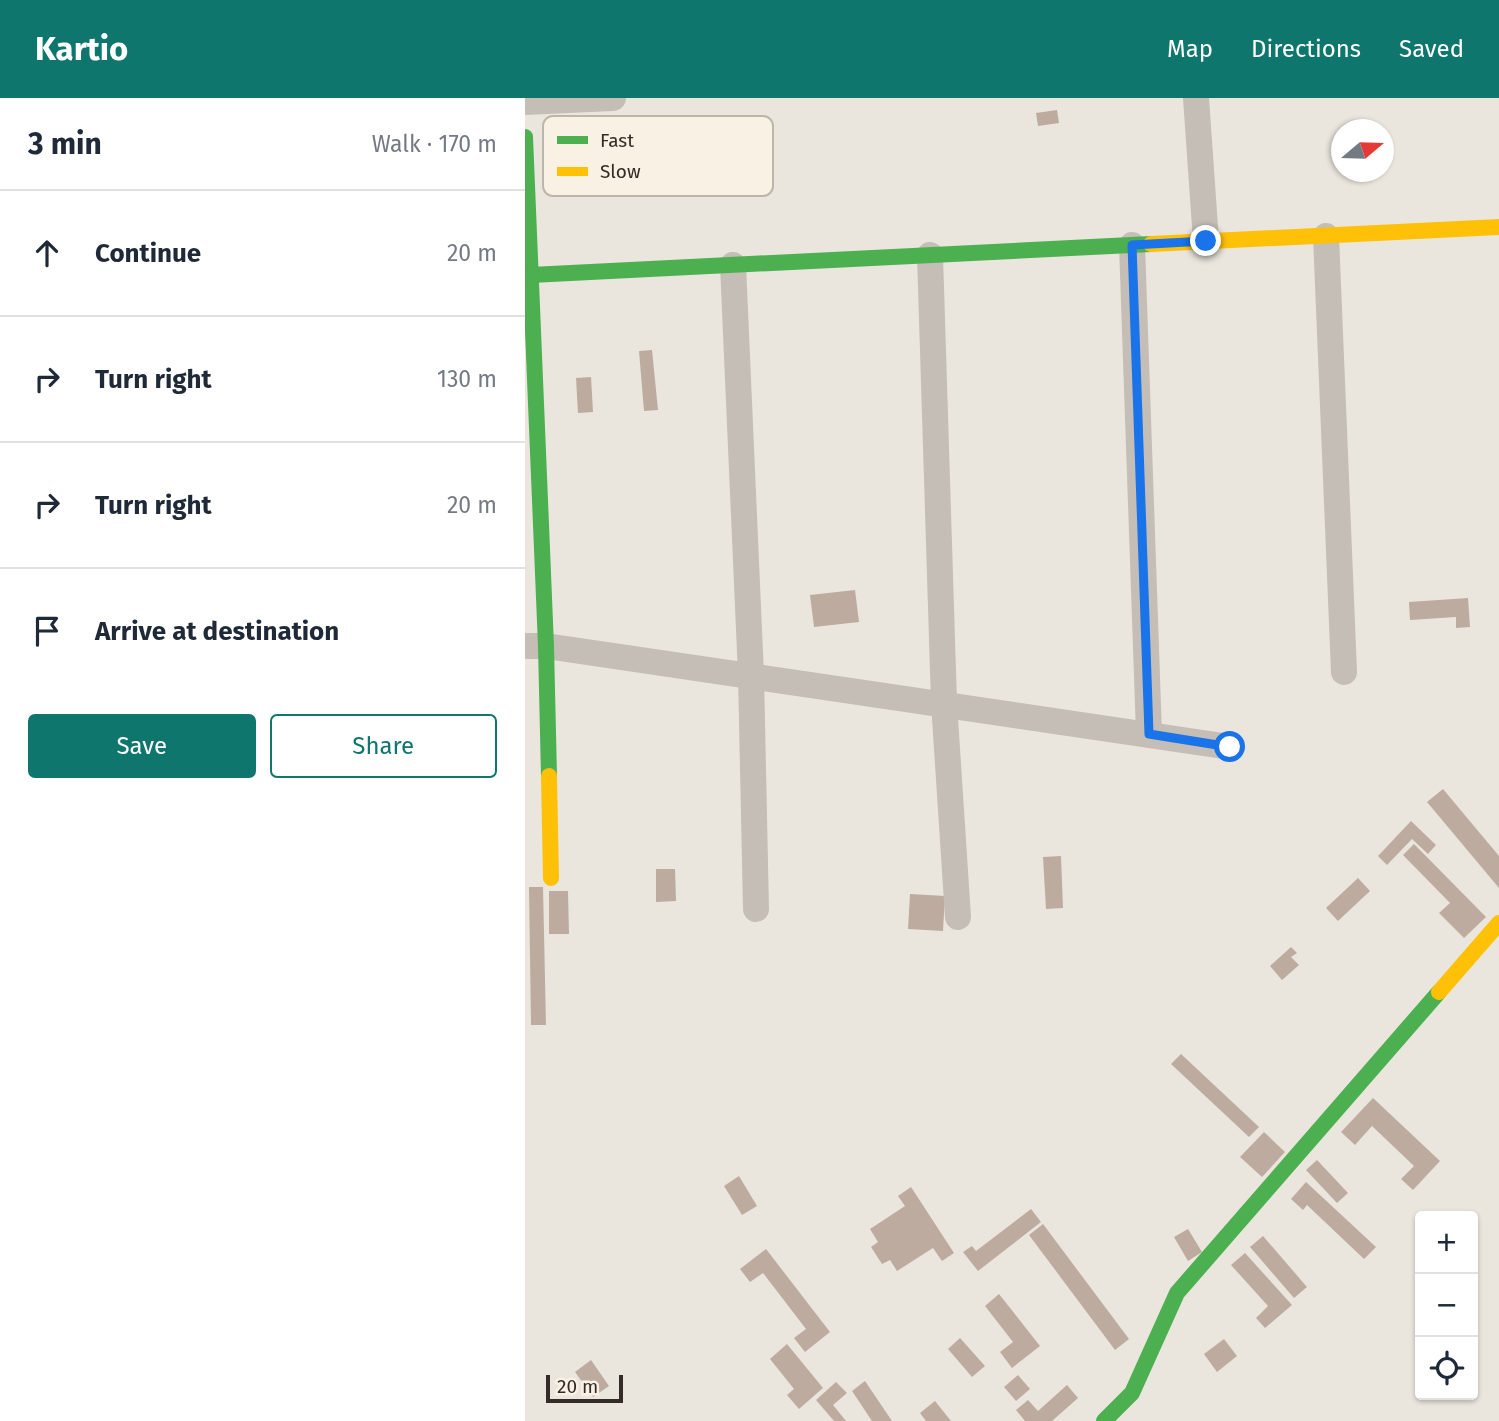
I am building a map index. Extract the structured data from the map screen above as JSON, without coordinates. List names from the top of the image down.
{
  "legend": ["Fast", "Slow"],
  "scale_bar": "20 m",
  "north": "right",
  "page": {
    "header": "Kartio",
    "nav": ["Map", "Directions", "Saved"],
    "heading": ["3 min", "Walk · 170 m"],
    "list": [
      ["Continue", "20 m"],
      ["Turn right", "130 m"],
      ["Turn right", "20 m"],
      "Arrive at destination"
    ],
    "buttons": ["Save", "Share"],
    "map_buttons": ["+", "−"],
    "scale": "20 m"
  }
}
